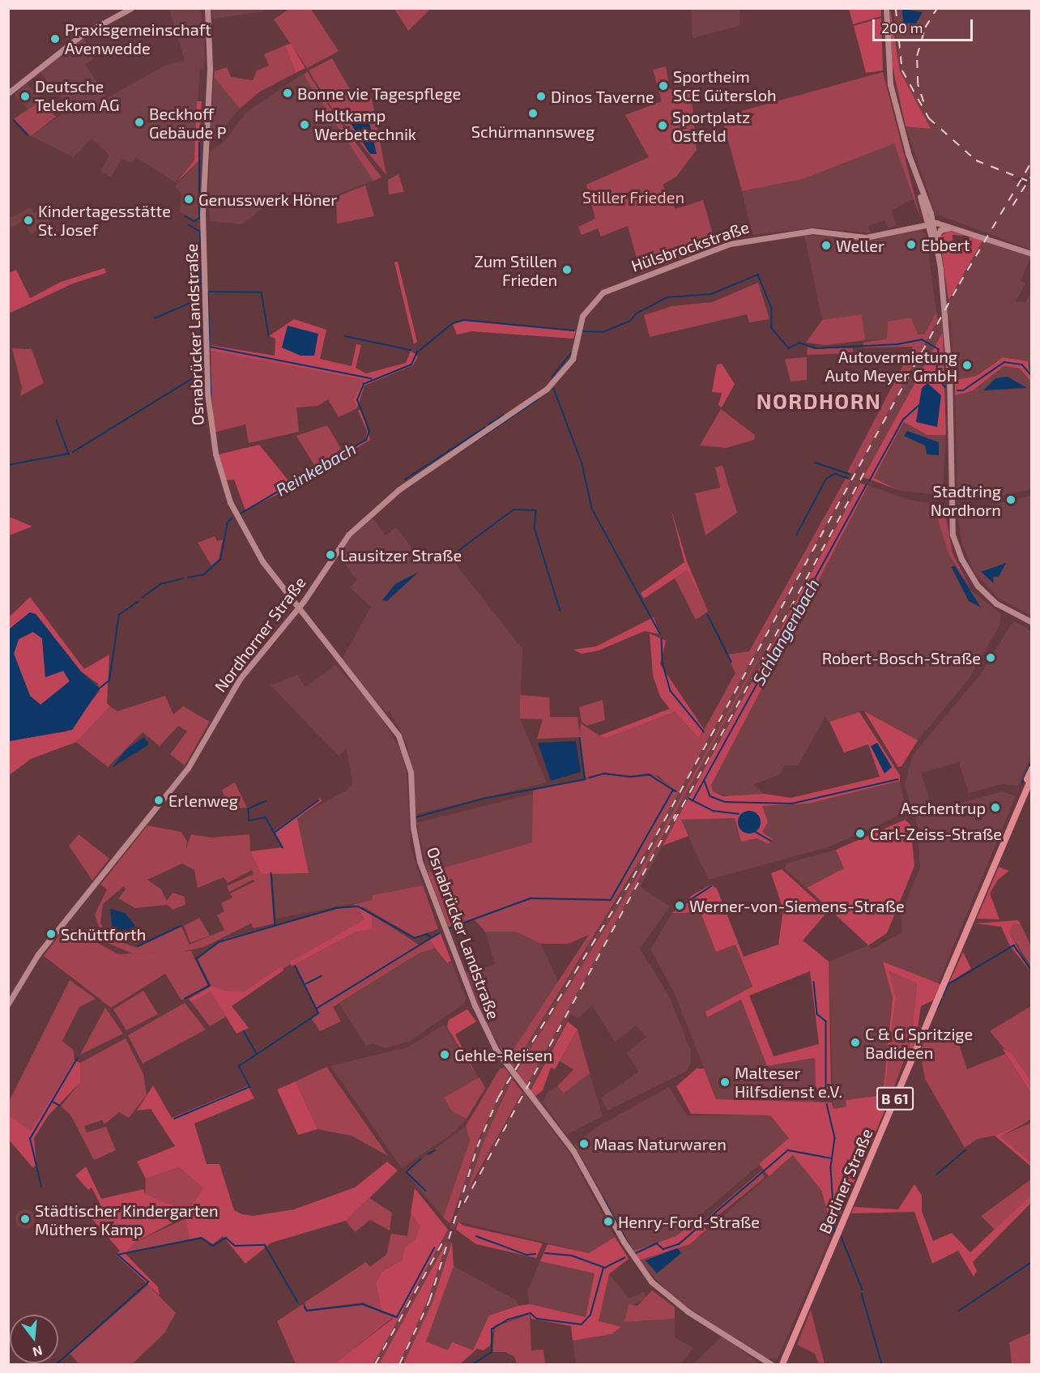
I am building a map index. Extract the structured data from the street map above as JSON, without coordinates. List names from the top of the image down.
{
  "streets": {
    "main road": ["B 61", "Berliner Straße"],
    "street": ["Hülsbrockstraße", "Osnabrücker Landstraße", "Nordhorner Straße"]
  },
  "crossings": [
    ["Hülsbrockstraße", "Nordhorner Straße"],
    ["Osnabrücker Landstraße", "Nordhorner Straße"]
  ],
  "districts": ["NORDHORN"],
  "water": ["Reinkebach", "Schlangenbach"],
  "parks": ["Stiller Frieden"],
  "places": [
    "Praxisgemeinschaft Avenwedde",
    "Sportheim SCE Gütersloh",
    "Bonne vie Tagespflege",
    "Deutsche Telekom AG",
    "Dinos Taverne",
    "Schürmannsweg",
    "Beckhoff Gebäude P",
    "Holtkamp Werbetechnik",
    "Sportplatz Ostfeld",
    "Genusswerk Höner",
    "Kindertagesstätte St. Josef",
    "Ebbert",
    "Weller",
    "Zum Stillen Frieden",
    "Autovermietung Auto Meyer GmbH",
    "Stadtring Nordhorn",
    "Lausitzer Straße",
    "Robert-Bosch-Straße",
    "Erlenweg",
    "Aschentrup",
    "Carl-Zeiss-Straße",
    "Werner-von-Siemens-Straße",
    "Schüttforth",
    "C & G Spritzige Badideen",
    "Gehle-Reisen",
    "Malteser Hilfsdienst e.V.",
    "Maas Naturwaren",
    "Städtischer Kindergarten Müthers Kamp",
    "Henry-Ford-Straße"
  ],
  "scale_bar": "200 m",
  "north": "bottom"
}
